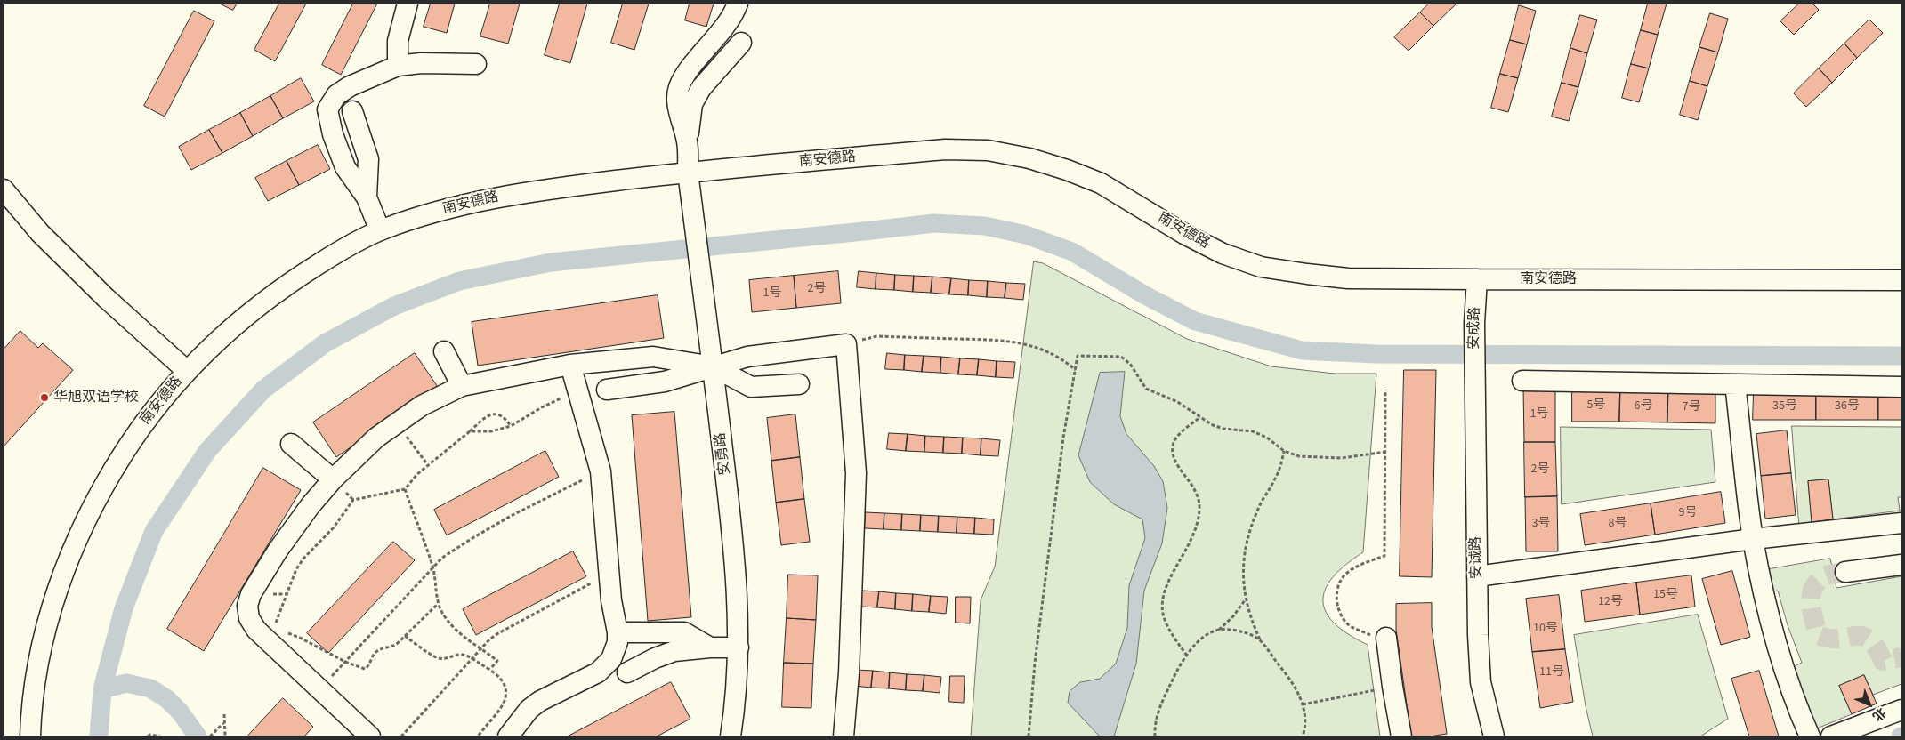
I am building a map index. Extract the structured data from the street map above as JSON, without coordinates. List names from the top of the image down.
{
  "streets": {
    "street": [
      "南安德路",
      "安成路",
      "安勇路",
      "安诚路"
    ]
  },
  "crossings": [
    ["南安德路", "安成路"],
    ["南安德路", "安勇路"],
    ["安成路", "安诚路"]
  ],
  "places": ["华旭双语学校"],
  "house_numbers": [
    "2号",
    "1号",
    "5号",
    "6号",
    "35号",
    "36号",
    "7号",
    "1号",
    "2号",
    "9号",
    "3号",
    "8号",
    "15号",
    "12号",
    "10号",
    "11号"
  ],
  "north": "bottom right"
}
